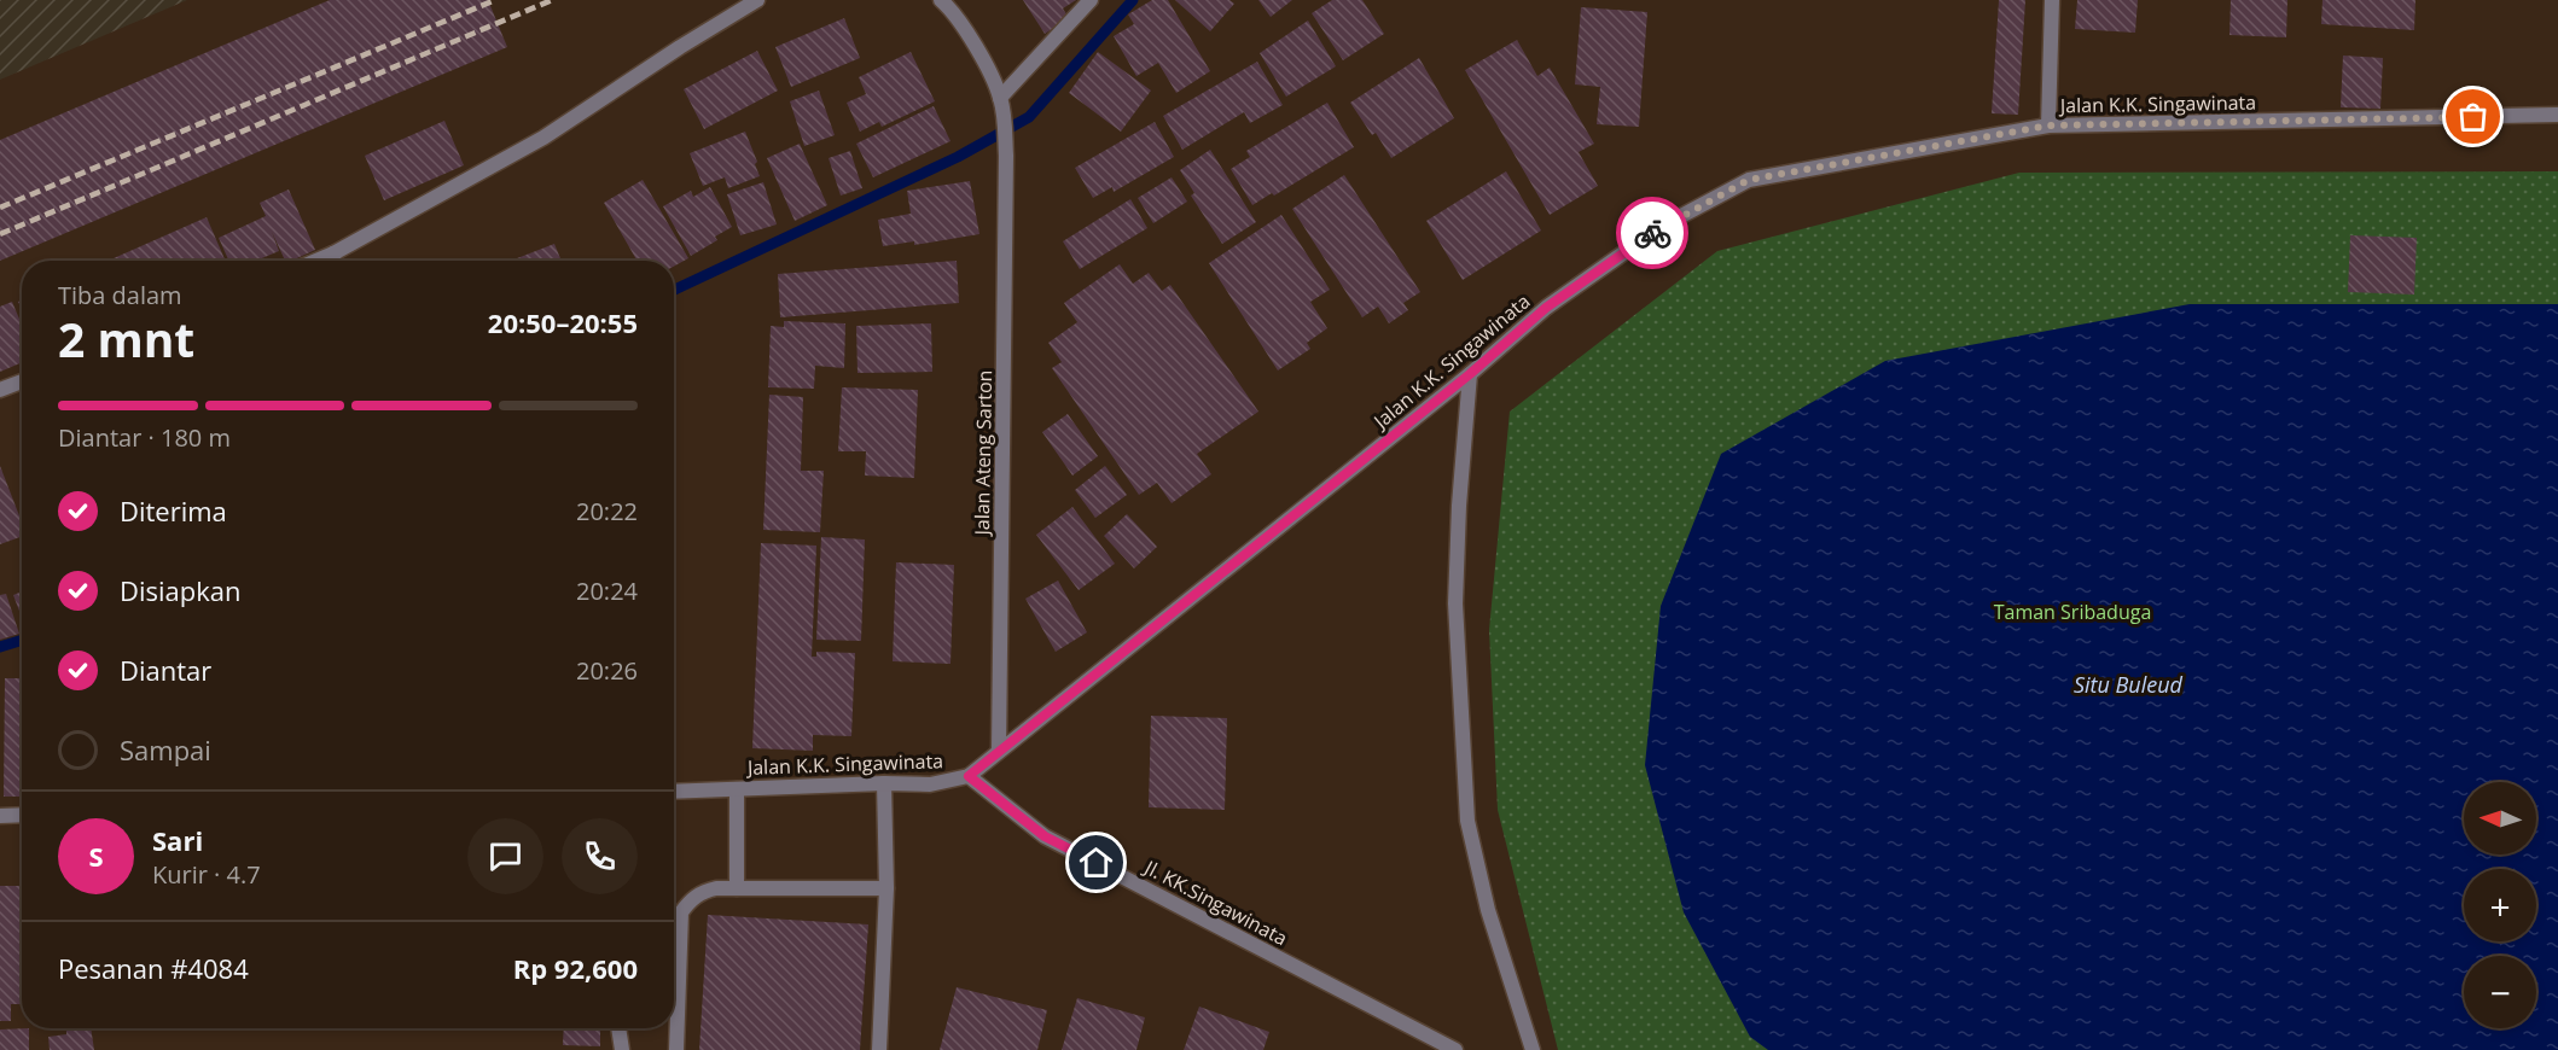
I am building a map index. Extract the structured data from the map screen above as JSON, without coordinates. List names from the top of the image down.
{
  "streets": {
    "street": ["Jalan K.K. Singawinata", "Jalan Ateng Sarton", "Jl. KK.Singawinata"]
  },
  "crossings": [
    ["Jalan K.K. Singawinata", "Jalan Ateng Sarton"],
    ["Jalan K.K. Singawinata", "Jl. KK.Singawinata"]
  ],
  "water": ["Situ Buleud"],
  "parks": ["Taman Sribaduga"],
  "north": "left",
  "page": {
    "heading": ["2 mnt", "Tiba dalam", "20:50–20:55"],
    "panel": [
      "Sari",
      "Kurir · 4.7",
      "Pesanan #4084",
      "Rp 92,600"
    ],
    "bar": "Diantar · 180 m",
    "list": [
      ["Diterima", "20:22"],
      ["Disiapkan", "20:24"],
      ["Diantar", "20:26"],
      "Sampai"
    ],
    "map_buttons": ["+", "−"],
    "round": "S"
  }
}
